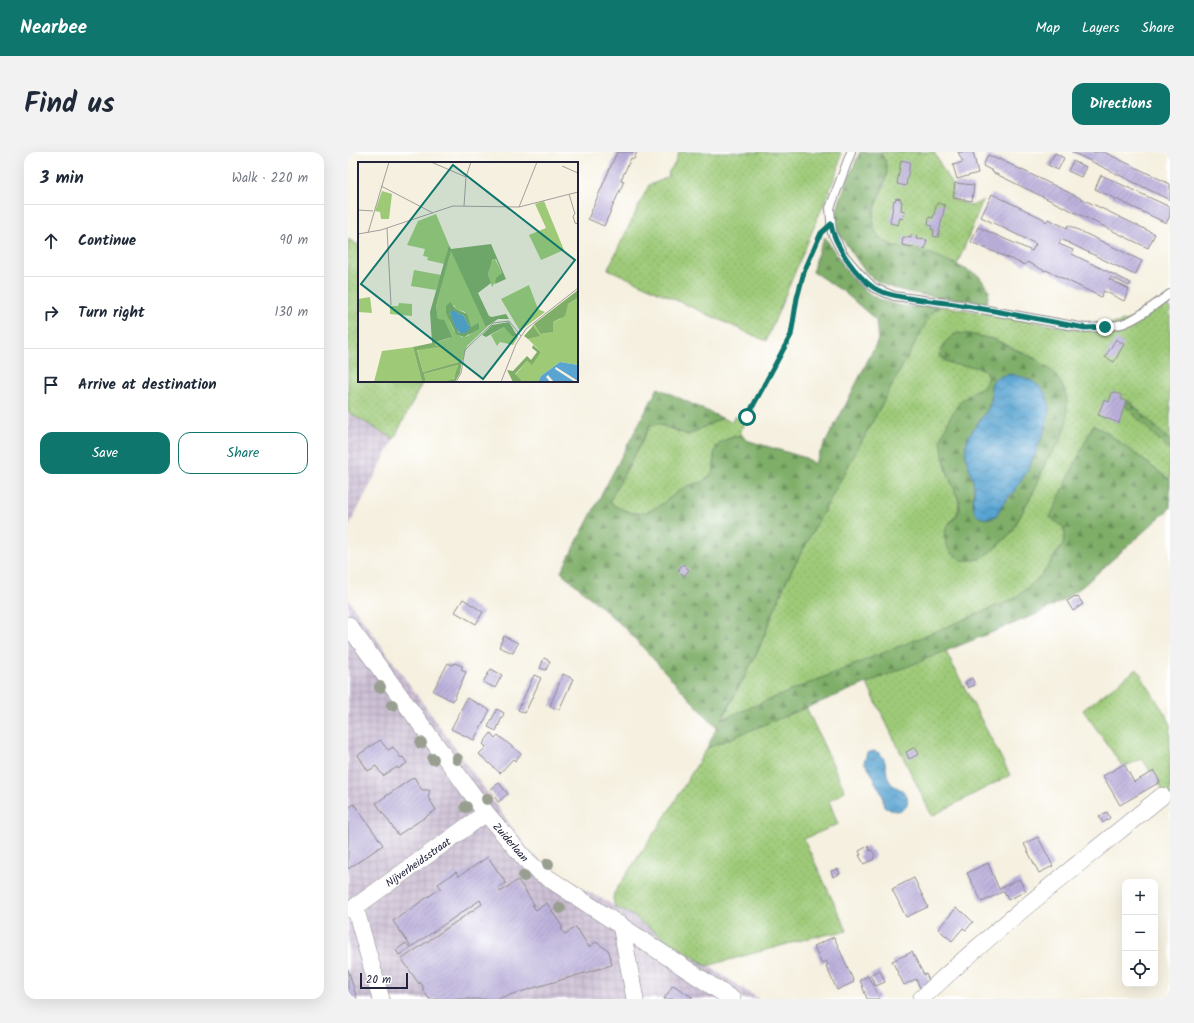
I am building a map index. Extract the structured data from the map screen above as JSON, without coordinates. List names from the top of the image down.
{
  "streets": {
    "street": ["Zuiderlaan", "Nijverheidsstraat"]
  },
  "crossings": [
    ["Zuiderlaan", "Nijverheidsstraat"]
  ],
  "scale_bar": "20 m",
  "page": {
    "header": "Nearbee",
    "nav": ["Map", "Layers", "Share"],
    "title": "Find us",
    "buttons": [
      "Directions",
      ["Save", "Share"]
    ],
    "heading": ["3 min", "Walk · 220 m"],
    "list": [
      ["Continue", "90 m"],
      ["Turn right", "130 m"],
      "Arrive at destination"
    ],
    "map_buttons": ["+", "−"],
    "scale": "20 m"
  }
}
